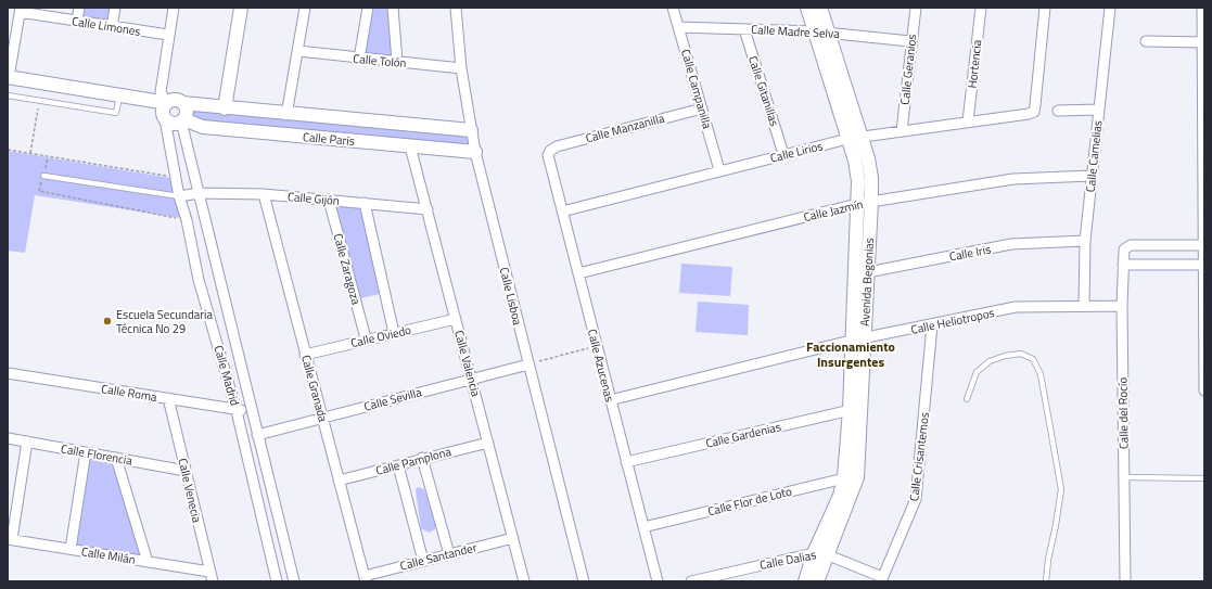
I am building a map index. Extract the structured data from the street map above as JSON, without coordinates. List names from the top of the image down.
{
  "streets": {
    "street": [
      "Calle Limones",
      "Calle Madre Selva",
      "Calle Tolón",
      "Hortencia",
      "Calle Geranios",
      "Calle Campanilla",
      "Calle Gitanillas",
      "Calle Manzanilla",
      "Calle París",
      "Calle Lirios",
      "Calle Camelias",
      "Calle Gijón",
      "Calle Jazmín",
      "Calle Iris",
      "Calle Zaragoza",
      "Avenida Begonias",
      "Calle Lisboa",
      "Calle Heliotropos",
      "Calle Oviedo",
      "Calle Valencia",
      "Calle Azucenas",
      "Calle Madrid",
      "Calle Granada",
      "Calle Roma",
      "Calle Sevilla",
      "Calle del Rocío",
      "Calle Gardenias",
      "Calle Florencia",
      "Calle Crisantemos",
      "Calle Pamplona",
      "Calle Venecia",
      "Calle Flor de Loto",
      "Calle Milán",
      "Calle Santander",
      "Calle Dalias"
    ]
  },
  "crossings": [
    ["Calle Madre Selva", "Calle Geranios"],
    ["Calle Madre Selva", "Calle Campanilla"],
    ["Calle Madre Selva", "Calle Gitanillas"],
    ["Calle Madre Selva", "Avenida Begonias"],
    ["Calle Tolón", "Calle Lisboa"],
    ["Hortencia", "Calle Lirios"],
    ["Calle Geranios", "Calle Lirios"],
    ["Calle Campanilla", "Calle Manzanilla"],
    ["Calle Campanilla", "Calle Lirios"],
    ["Calle Gitanillas", "Calle Lirios"],
    ["Calle Manzanilla", "Calle Azucenas"],
    ["Calle París", "Calle Lisboa"],
    ["Calle París", "Calle Valencia"],
    ["Calle París", "Calle Madrid"],
    ["Calle Lirios", "Avenida Begonias"],
    ["Calle Lirios", "Calle Azucenas"],
    ["Calle Camelias", "Calle Jazmín"],
    ["Calle Camelias", "Calle Iris"],
    ["Calle Camelias", "Calle Heliotropos"],
    ["Calle Gijón", "Calle Zaragoza"],
    ["Calle Gijón", "Calle Valencia"],
    ["Calle Gijón", "Calle Madrid"],
    ["Calle Gijón", "Calle Granada"],
    ["Calle Jazmín", "Avenida Begonias"],
    ["Calle Jazmín", "Calle Azucenas"],
    ["Calle Iris", "Avenida Begonias"],
    ["Calle Zaragoza", "Calle Oviedo"],
    ["Avenida Begonias", "Calle Heliotropos"],
    ["Avenida Begonias", "Calle Gardenias"],
    ["Avenida Begonias", "Calle Flor de Loto"],
    ["Avenida Begonias", "Calle Dalias"],
    ["Calle Lisboa", "Calle Sevilla"],
    ["Calle Heliotropos", "Calle Azucenas"],
    ["Calle Heliotropos", "Calle del Rocío"],
    ["Calle Heliotropos", "Calle Crisantemos"],
    ["Calle Oviedo", "Calle Valencia"],
    ["Calle Oviedo", "Calle Granada"],
    ["Calle Valencia", "Calle Sevilla"],
    ["Calle Valencia", "Calle Pamplona"],
    ["Calle Valencia", "Calle Santander"],
    ["Calle Azucenas", "Calle Gardenias"],
    ["Calle Azucenas", "Calle Flor de Loto"],
    ["Calle Madrid", "Calle Roma"],
    ["Calle Madrid", "Calle Sevilla"],
    ["Calle Granada", "Calle Sevilla"],
    ["Calle Granada", "Calle Pamplona"],
    ["Calle Granada", "Calle Santander"],
    ["Calle Roma", "Calle Venecia"],
    ["Calle Florencia", "Calle Venecia"],
    ["Calle Crisantemos", "Calle Dalias"],
    ["Calle Venecia", "Calle Milán"]
  ],
  "districts": ["Faccionamiento Insurgentes"],
  "places": ["Escuela Secundaria Técnica No 29"]
}
